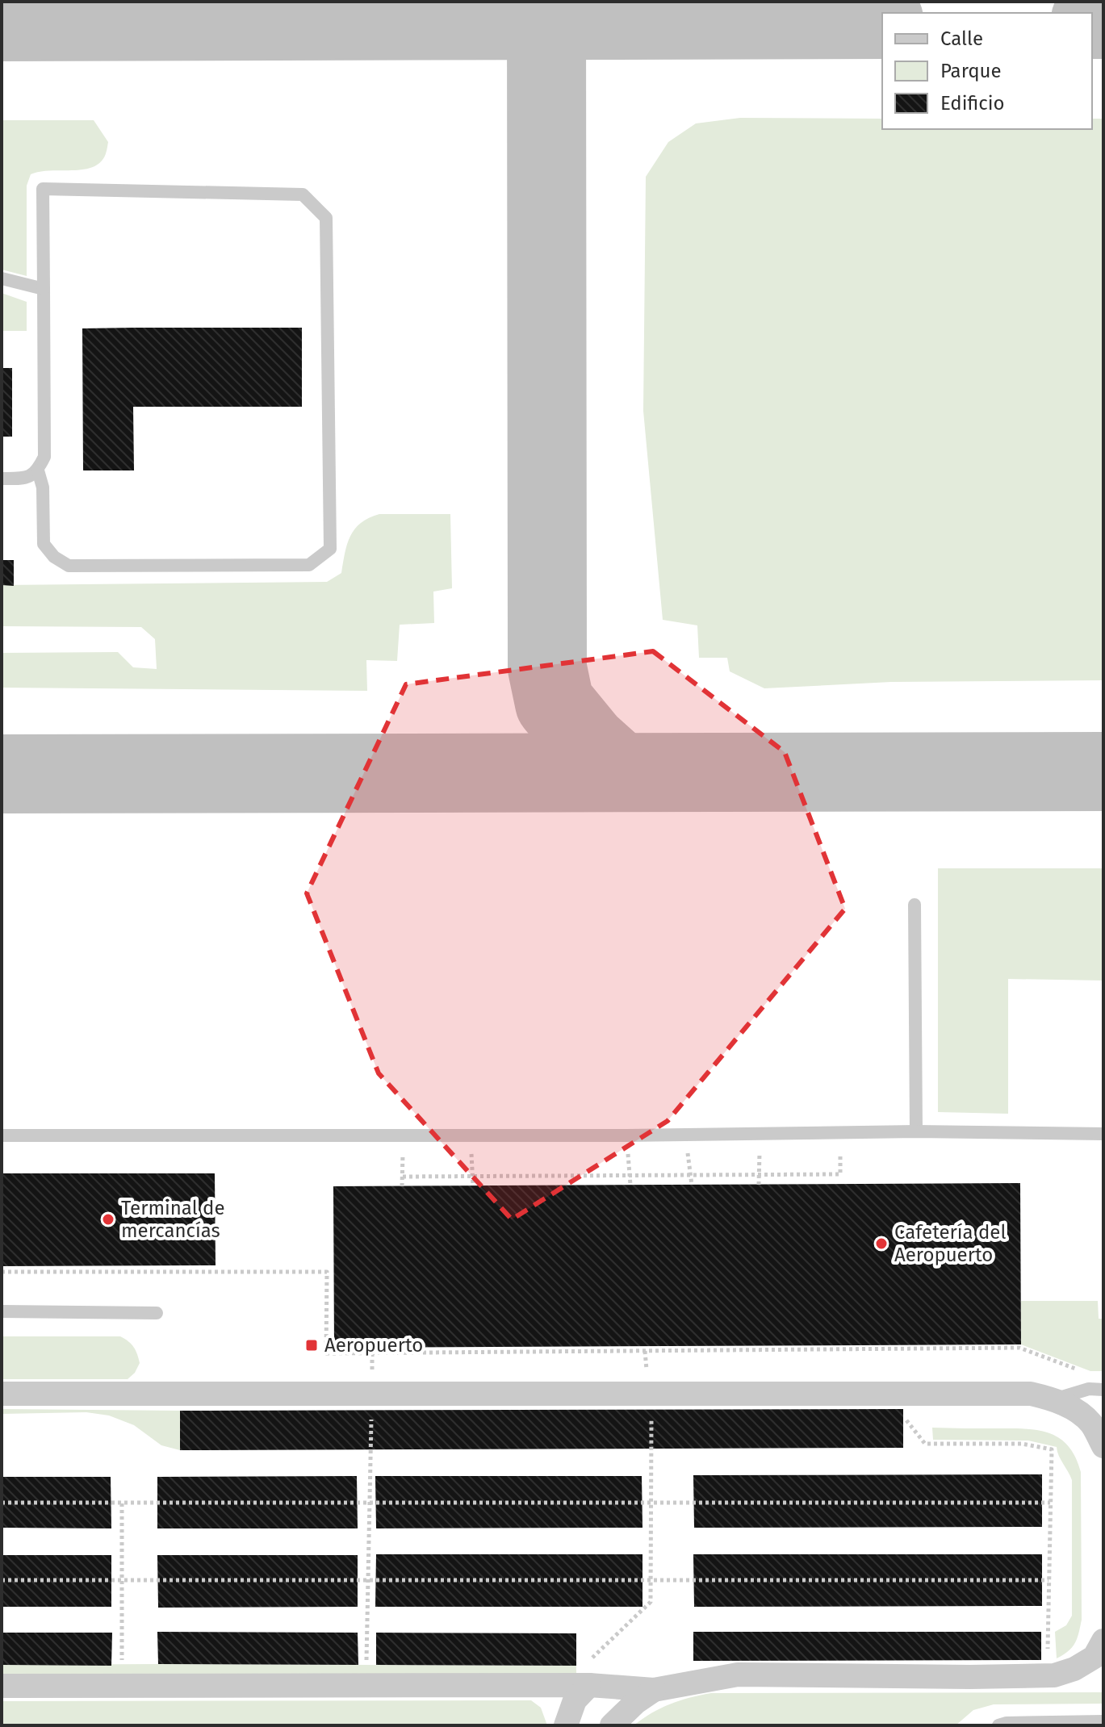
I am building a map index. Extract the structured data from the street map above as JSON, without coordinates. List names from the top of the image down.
{
  "places": {
    "other": ["Terminal de mercancías", "Cafetería del Aeropuerto"],
    "transit": ["Aeropuerto"]
  },
  "legend": ["Calle", "Parque", "Edificio"]
}
